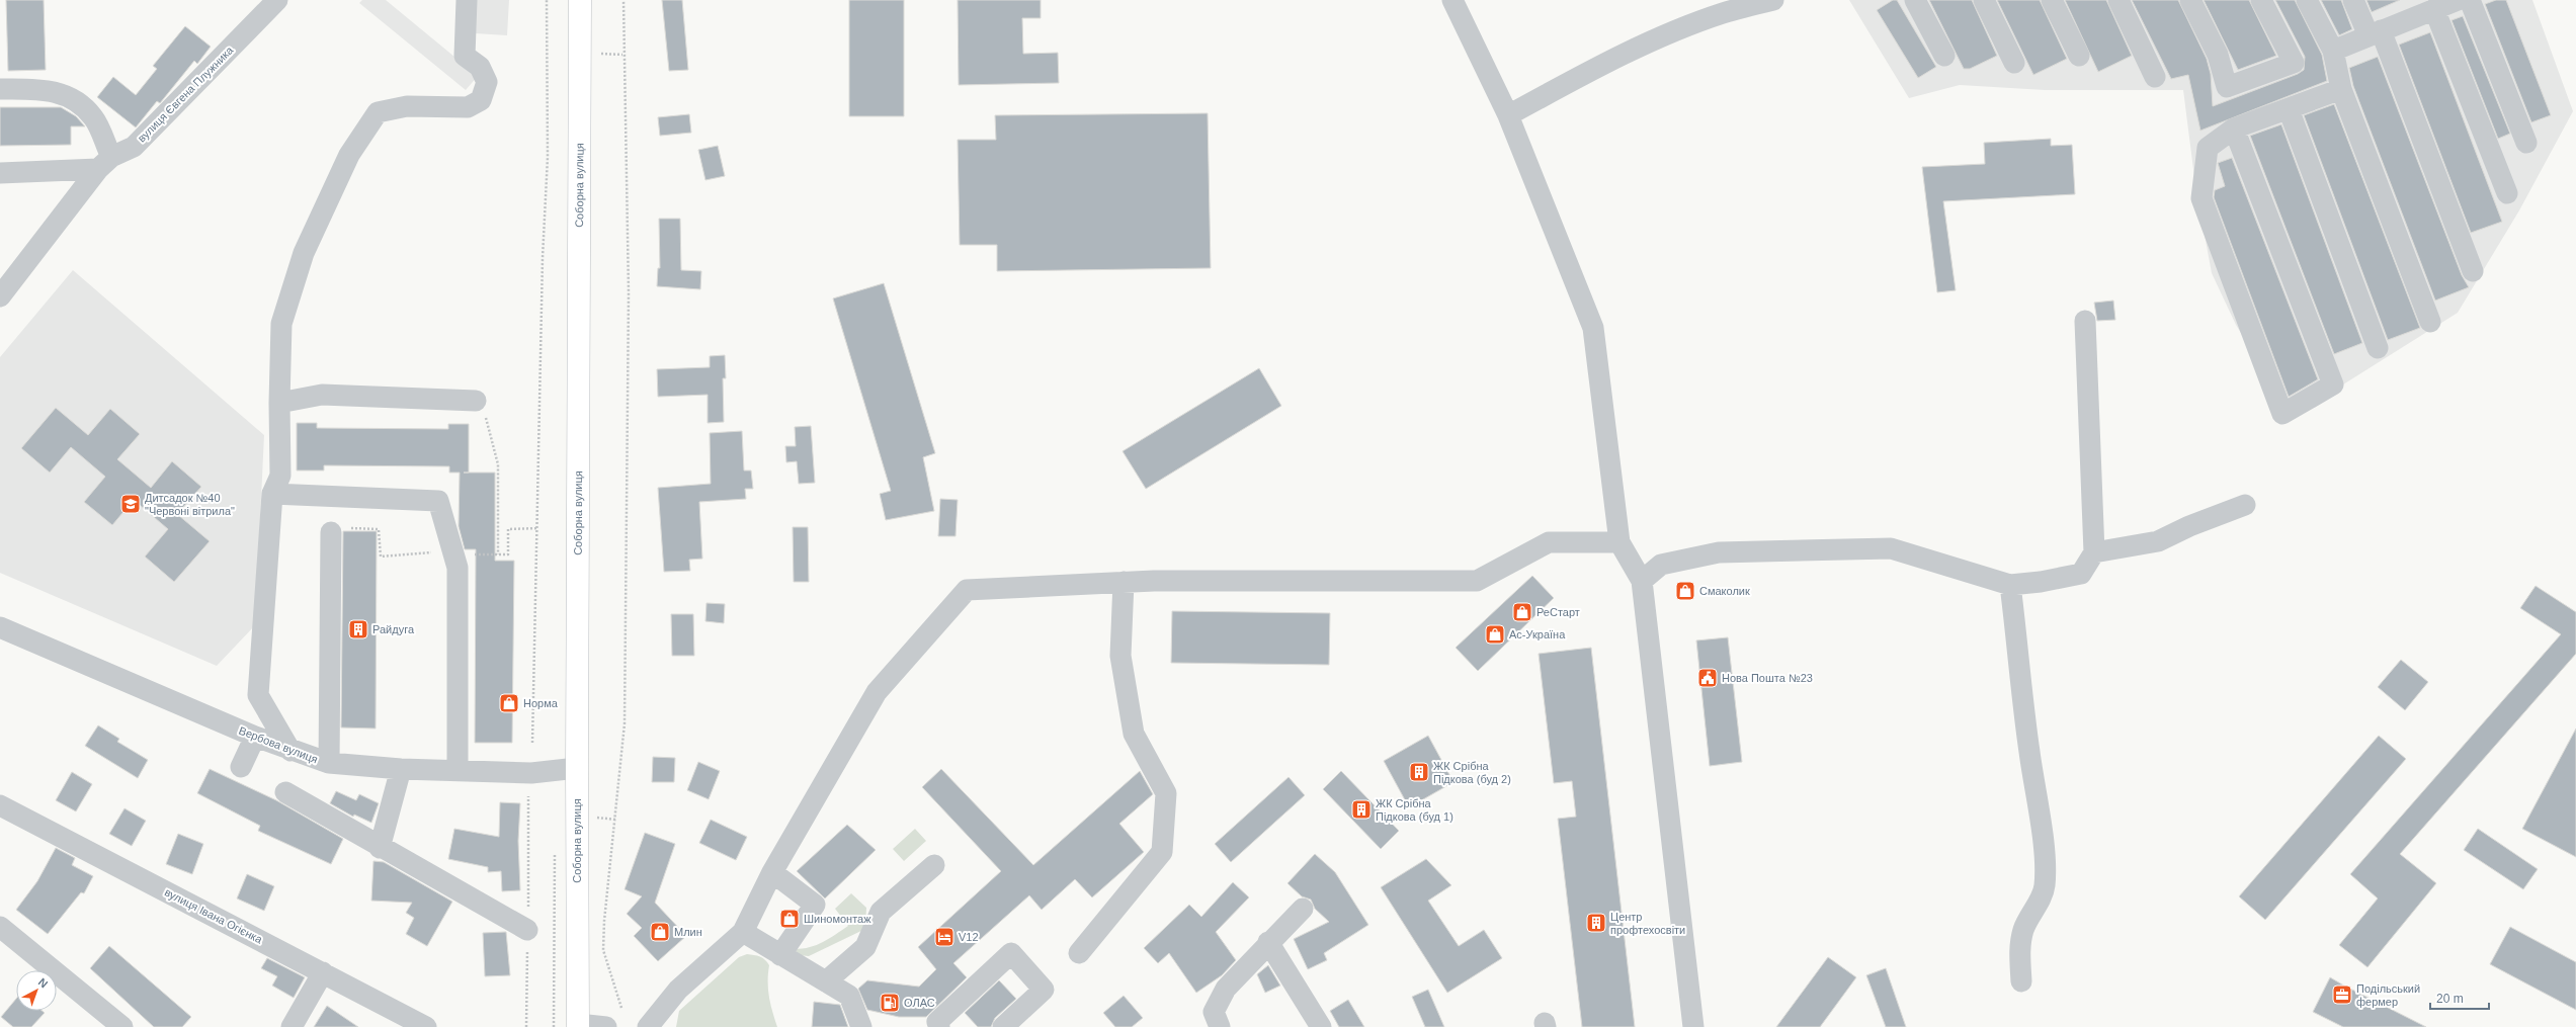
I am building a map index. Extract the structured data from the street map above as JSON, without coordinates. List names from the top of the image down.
{
  "streets": {
    "main road": ["Соборна вулиця"],
    "street": ["вулиця Євгена Плужника", "Вербова вулиця", "вулиця Івана Огієнка"]
  },
  "crossings": [
    ["Соборна вулиця", "Вербова вулиця"]
  ],
  "places": {
    "school or university": ["Дитсадок №40 \"Червоні вітрила\""],
    "shop": [
      "Смаколик",
      "РеСтарт",
      "Ас-Україна",
      "Норма",
      "Шиномонтаж",
      "Млин"
    ],
    "building": [
      "Райдуга",
      "ЖК Срібна Підкова (буд 2)",
      "ЖК Срібна Підкова (буд 1)",
      "Центр профтехосвіти"
    ],
    "public building": ["Нова Пошта №23"],
    "hotel": ["V12"],
    "office": ["Подільський фермер"],
    "fuel station": ["ОЛАС"]
  },
  "scale_bar": "20 m",
  "north": "top right"
}
